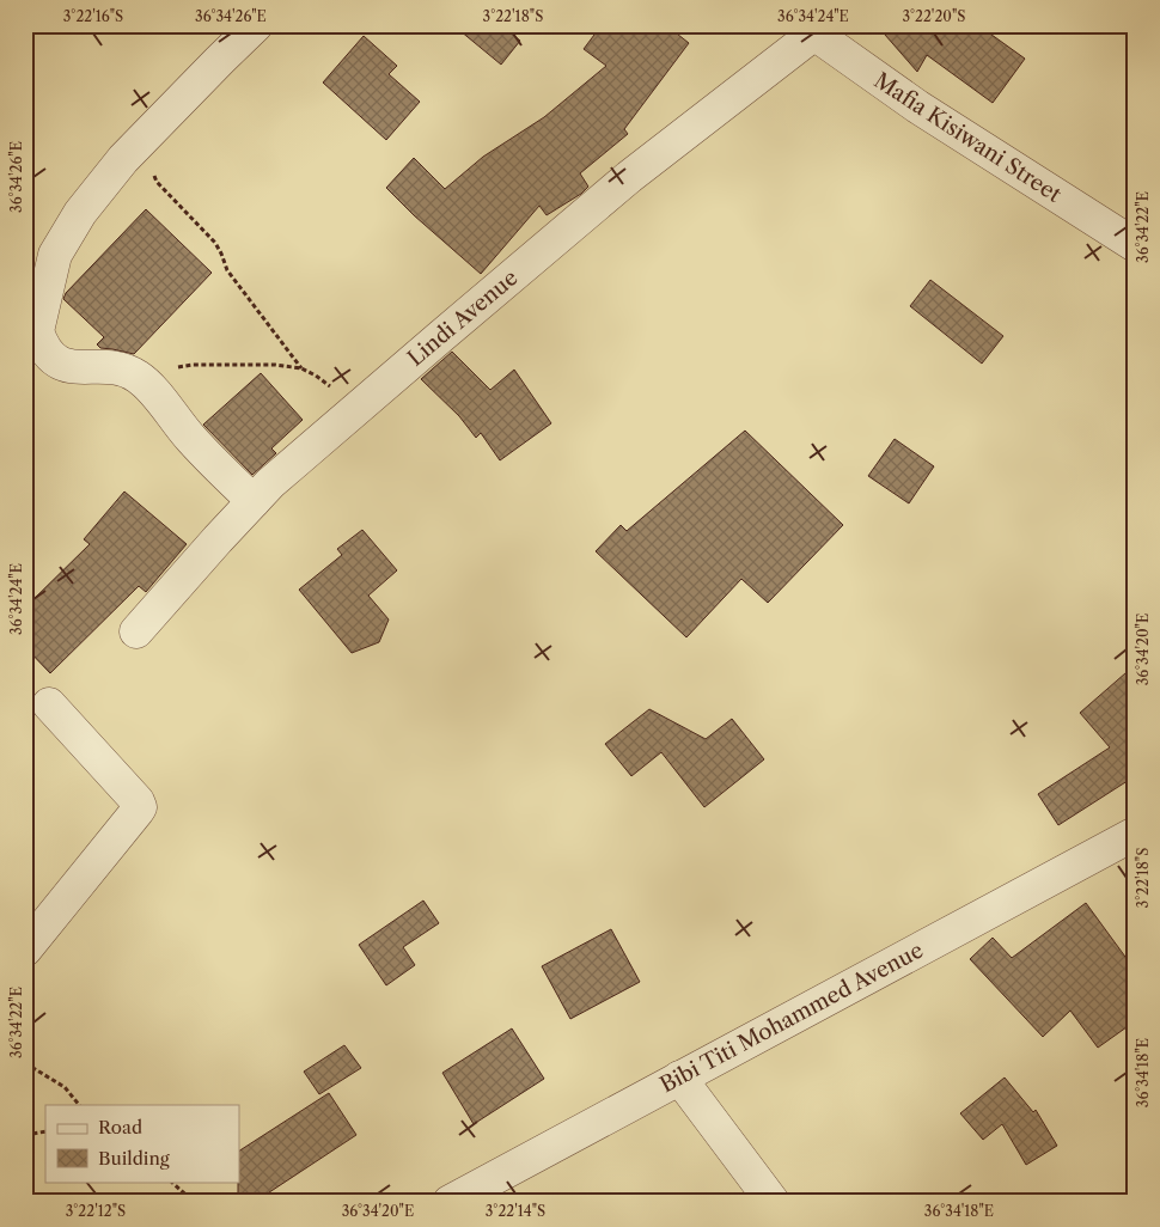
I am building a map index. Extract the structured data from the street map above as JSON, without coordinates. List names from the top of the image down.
{
  "streets": {
    "street": ["Mafia Kisiwani Street", "Lindi Avenue", "Bibi Titi Mohammed Avenue"]
  },
  "crossings": [
    ["Mafia Kisiwani Street", "Lindi Avenue"]
  ],
  "legend": ["Road", "Building"],
  "coordinates": [
    "3°22'16\"S",
    "36°34'26\"E",
    "3°22'18\"S",
    "36°34'24\"E",
    "3°22'20\"S",
    "36°34'22\"E",
    "36°34'20\"E",
    "36°34'18\"E",
    "3°22'12\"S",
    "3°22'14\"S"
  ]
}
